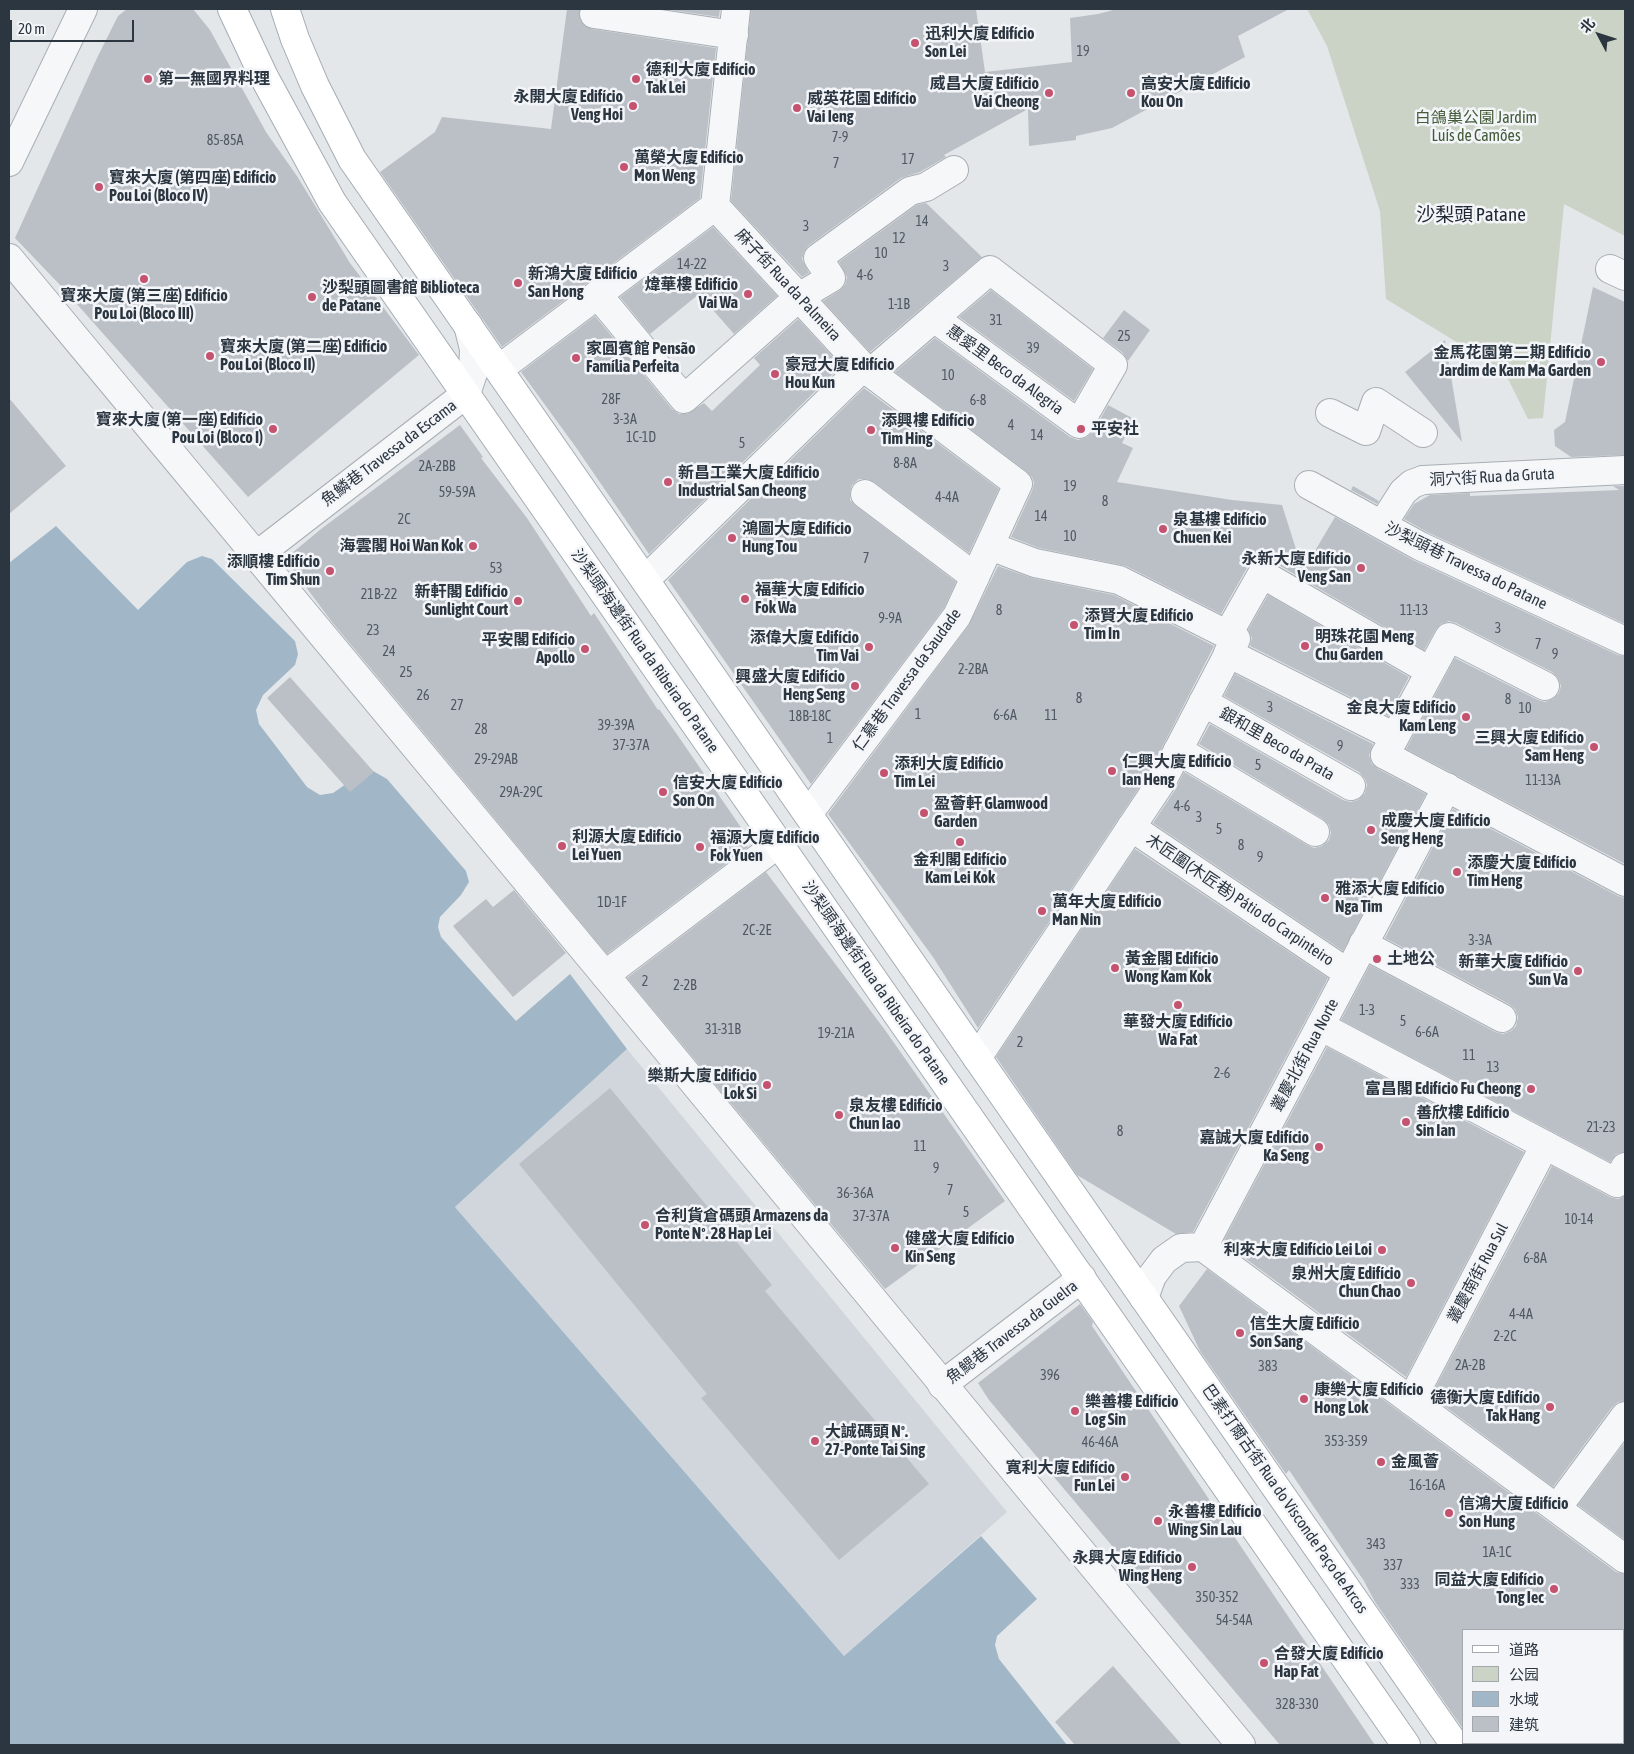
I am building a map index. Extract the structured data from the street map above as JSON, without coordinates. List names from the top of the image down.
{
  "streets": {
    "main road": ["沙梨頭海邊街 Rua da Ribeira do Patane", "巴素打爾古街 Rua do Visconde Paço de Arcos"],
    "street": [
      "麻子街 Rua da Palmeira",
      "惠愛里 Beco da Alegria",
      "魚鱗巷 Travessa da Escama",
      "洞穴街 Rua da Gruta",
      "沙梨頭巷 Travessa do Patane",
      "仁慕巷 Travessa da Saudade",
      "銀和里 Beco da Prata",
      "木匠圍(木匠巷) Pátio do Carpinteiro",
      "叢慶北街 Rua Norte",
      "叢慶南街 Rua Sul",
      "魚鰓巷 Travessa da Guelra"
    ]
  },
  "crossings": [
    ["麻子街 Rua da Palmeira", "惠愛里 Beco da Alegria"],
    ["麻子街 Rua da Palmeira", "仁慕巷 Travessa da Saudade"],
    ["魚鱗巷 Travessa da Escama", "沙梨頭海邊街 Rua da Ribeira do Patane"],
    ["洞穴街 Rua da Gruta", "沙梨頭巷 Travessa do Patane"],
    ["沙梨頭海邊街 Rua da Ribeira do Patane", "魚鰓巷 Travessa da Guelra"],
    ["木匠圍(木匠巷) Pátio do Carpinteiro", "叢慶北街 Rua Norte"]
  ],
  "districts": ["沙梨頭 Patane"],
  "parks": ["白鴿巢公園 Jardim Luís de Camões"],
  "places": [
    "迅利大廈 Edifício Son Lei",
    "第一無國界料理",
    "德利大廈 Edifício Tak Lei",
    "威昌大廈 Edifício Vai Cheong",
    "高安大廈 Edifício Kou On",
    "永開大廈 Edifício Veng Hoi",
    "威英花園 Edifício Vai Ieng",
    "萬榮大廈 Edifício Mon Weng",
    "寶來大廈 (第四座) Edifício Pou Loi (Bloco IV)",
    "寶來大廈 (第三座) Edifício Pou Loi (Bloco III)",
    "新鴻大廈 Edifício San Hong",
    "煒華樓 Edifício Vai Wa",
    "沙梨頭圖書館 Biblioteca de Patane",
    "寶來大廈 (第二座) Edifício Pou Loi (Bloco II)",
    "家圓賓館 Pensão Família Perfeita",
    "金馬花園第二期 Edifício Jardim de Kam Ma Garden",
    "豪冠大廈 Edifício Hou Kun",
    "寶來大廈 (第一座) Edifício Pou Loi (Bloco I)",
    "平安社",
    "添興樓 Edifício Tim Hing",
    "新昌工業大廈 Edifício Industrial San Cheong",
    "泉基樓 Edifício Chuen Kei",
    "鴻圖大廈 Edifício Hung Tou",
    "海雲閣 Hoi Wan Kok",
    "永新大廈 Edifício Veng San",
    "添順樓 Edifício Tim Shun",
    "福華大廈 Edifício Fok Wa",
    "新軒閣 Edifício Sunlight Court",
    "添賢大廈 Edifício Tim In",
    "明珠花園 Meng Chu Garden",
    "添偉大廈 Edifício Tim Vai",
    "平安閣 Edifício Apollo",
    "興盛大廈 Edifício Heng Seng",
    "金良大廈 Edifício Kam Leng",
    "三興大廈 Edifício Sam Heng",
    "仁興大廈 Edifício Ian Heng",
    "添利大廈 Edifício Tim Lei",
    "信安大廈 Edifício Son On",
    "盈薈軒 Glamwood Garden",
    "成慶大廈 Edifício Seng Heng",
    "金利閣 Edifício Kam Lei Kok",
    "利源大廈 Edifício Lei Yuen",
    "福源大廈 Edifício Fok Yuen",
    "添慶大廈 Edifício Tim Heng",
    "雅添大廈 Edifício Nga Tim",
    "萬年大廈 Edifício Man Nin",
    "土地公",
    "黃金閣 Edifício Wong Kam Kok",
    "新華大廈 Edifício Sun Va",
    "華發大廈 Edifício Wa Fat",
    "樂斯大廈 Edifício Lok Si",
    "富昌閣 Edifício Fu Cheong",
    "泉友樓 Edifício Chun Iao",
    "善欣樓 Edifício Sin Ian",
    "嘉誠大廈 Edifício Ka Seng",
    "合利貨倉碼頭 Armazens da Ponte Nº. 28 Hap Lei",
    "健盛大廈 Edifício Kin Seng",
    "利來大廈 Edifício Lei Loi",
    "泉州大廈 Edifício Chun Chao",
    "信生大廈 Edifício Son Sang",
    "康樂大廈 Edifício Hong Lok",
    "德衡大廈 Edifício Tak Hang",
    "樂善樓 Edifício Log Sin",
    "大誠碼頭 Nº. 27-Ponte Tai Sing",
    "金風薈",
    "寬利大廈 Edifício Fun Lei",
    "信鴻大廈 Edifício Son Hung",
    "永善樓 Edifício Wing Sin Lau",
    "永興大廈 Edifício Wing Heng",
    "同益大廈 Edifício Tong Iec",
    "合發大廈 Edifício Hap Fat"
  ],
  "house_numbers": [
    "19",
    "7-9",
    "85-85A",
    "17",
    "7",
    "14",
    "3",
    "12",
    "10",
    "14-22",
    "3",
    "4-6",
    "1-1B",
    "31",
    "25",
    "39",
    "10",
    "28F",
    "6-8",
    "3-3A",
    "4",
    "14",
    "1C-1D",
    "5",
    "8-8A",
    "2A-2BB",
    "19",
    "59-59A",
    "4-4A",
    "8",
    "14",
    "2C",
    "10",
    "7",
    "53",
    "21B-22",
    "8",
    "11-13",
    "9-9A",
    "3",
    "23",
    "7",
    "24",
    "9",
    "2-2BA",
    "25",
    "26",
    "8",
    "8",
    "27",
    "3",
    "10",
    "1",
    "6-6A",
    "11",
    "18B-18C",
    "39-39A",
    "28",
    "1",
    "37-37A",
    "9",
    "29-29AB",
    "5",
    "11-13A",
    "29A-29C",
    "4-6",
    "3",
    "5",
    "8",
    "9",
    "1D-1F",
    "2C-2E",
    "3-3A",
    "2",
    "2-2B",
    "1-3",
    "5",
    "31-31B",
    "6-6A",
    "19-21A",
    "2",
    "11",
    "13",
    "2-6",
    "21-23",
    "8",
    "11",
    "9",
    "7",
    "36-36A",
    "5",
    "37-37A",
    "10-14",
    "6-8A",
    "4-4A",
    "2-2C",
    "2A-2B",
    "383",
    "396",
    "353-359",
    "46-46A",
    "16-16A",
    "343",
    "1A-1C",
    "337",
    "333",
    "350-352",
    "54-54A",
    "328-330"
  ],
  "legend": [
    "道路",
    "公园",
    "水域",
    "建筑"
  ],
  "scale_bar": "20 m",
  "north": "top left"
}
